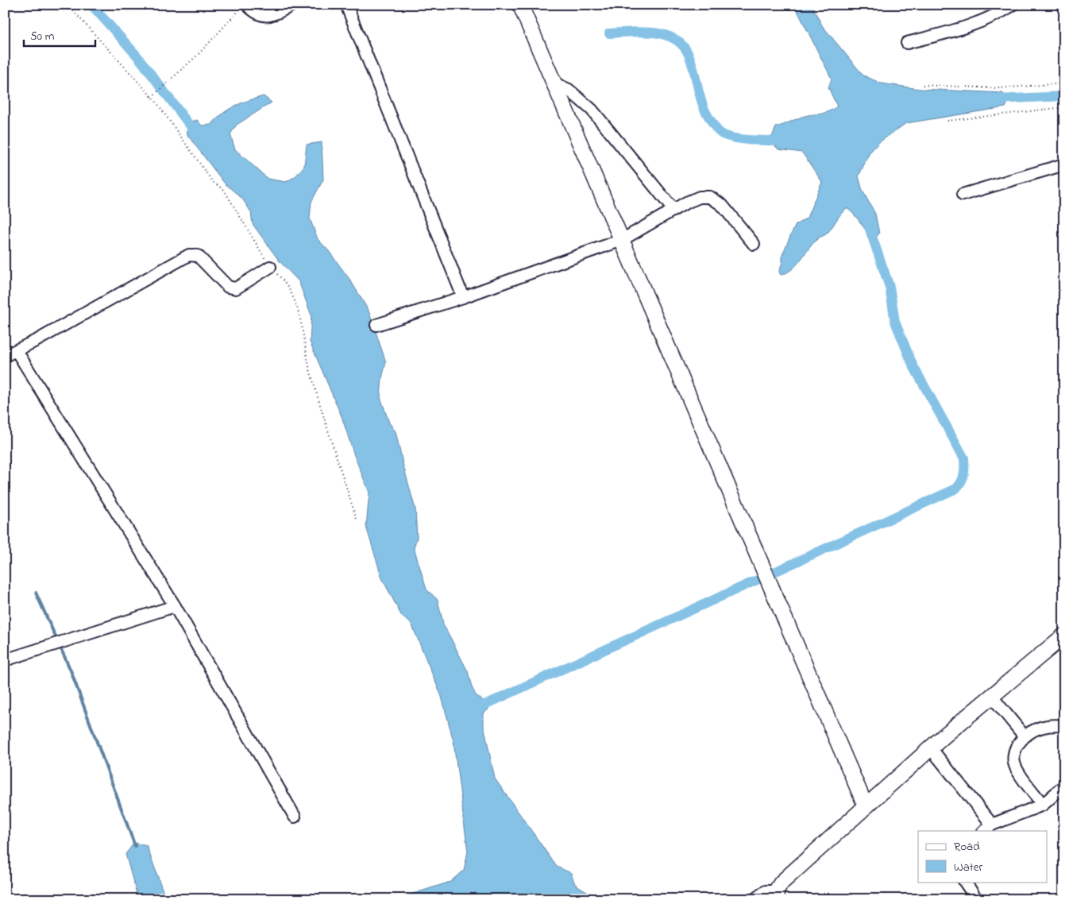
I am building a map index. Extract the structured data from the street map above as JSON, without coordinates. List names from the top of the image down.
{
  "legend": ["Road", "Water"],
  "scale_bar": "50 m"
}
